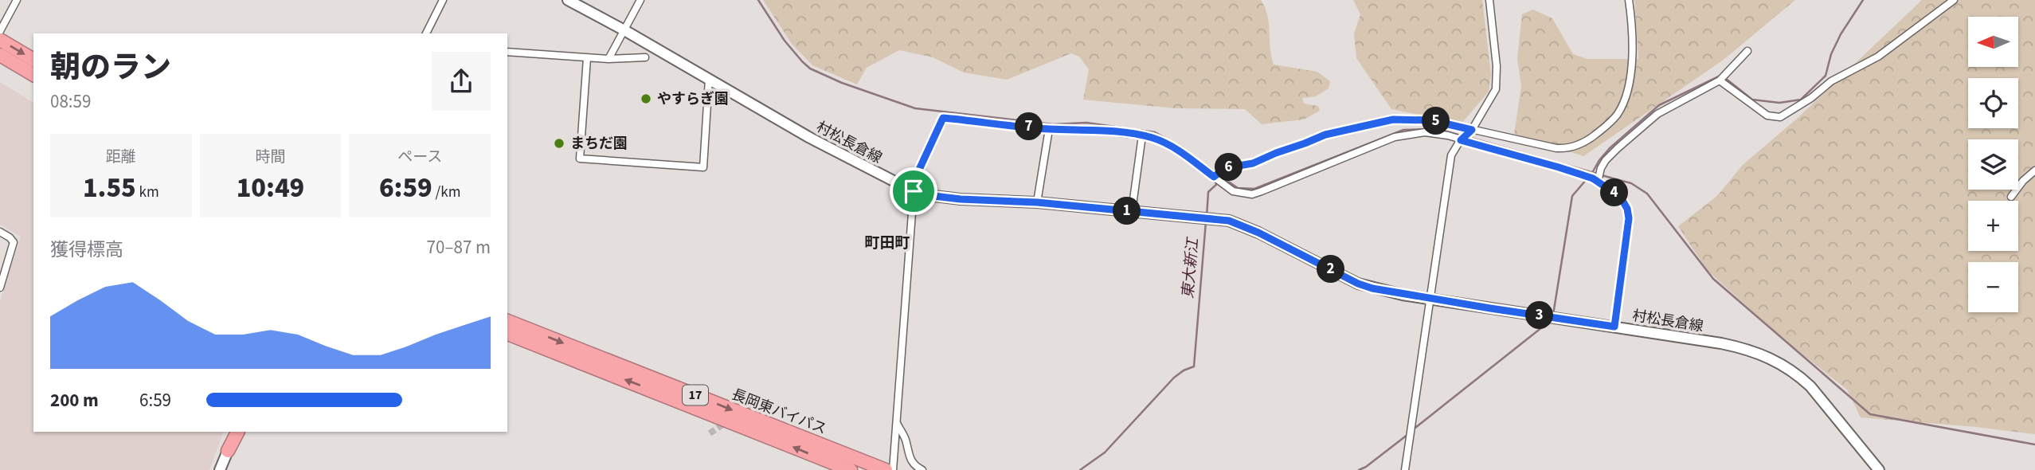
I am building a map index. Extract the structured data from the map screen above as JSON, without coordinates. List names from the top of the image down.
{
  "streets": {
    "highway": ["17", "長岡東バイパス"],
    "main road": ["村松長倉線"]
  },
  "districts": ["町田町"],
  "water": ["東大新江"],
  "places": ["やすらぎ園", "まちだ園"],
  "north": "left",
  "page": {
    "map_buttons": ["+", "−"],
    "heading": ["朝のラン", "08:59"],
    "pins": [
      "5",
      "7",
      "6",
      "4",
      "1",
      "2",
      "3"
    ],
    "stats": [
      ["距離", "1.55 km"],
      ["時間", "10:49"],
      ["ペース", "6:59 /km"]
    ],
    "chart": ["獲得標高", "70–87 m"],
    "list": [
      {
        "name": "200 m",
        "note": "6:59"
      }
    ]
  }
}
